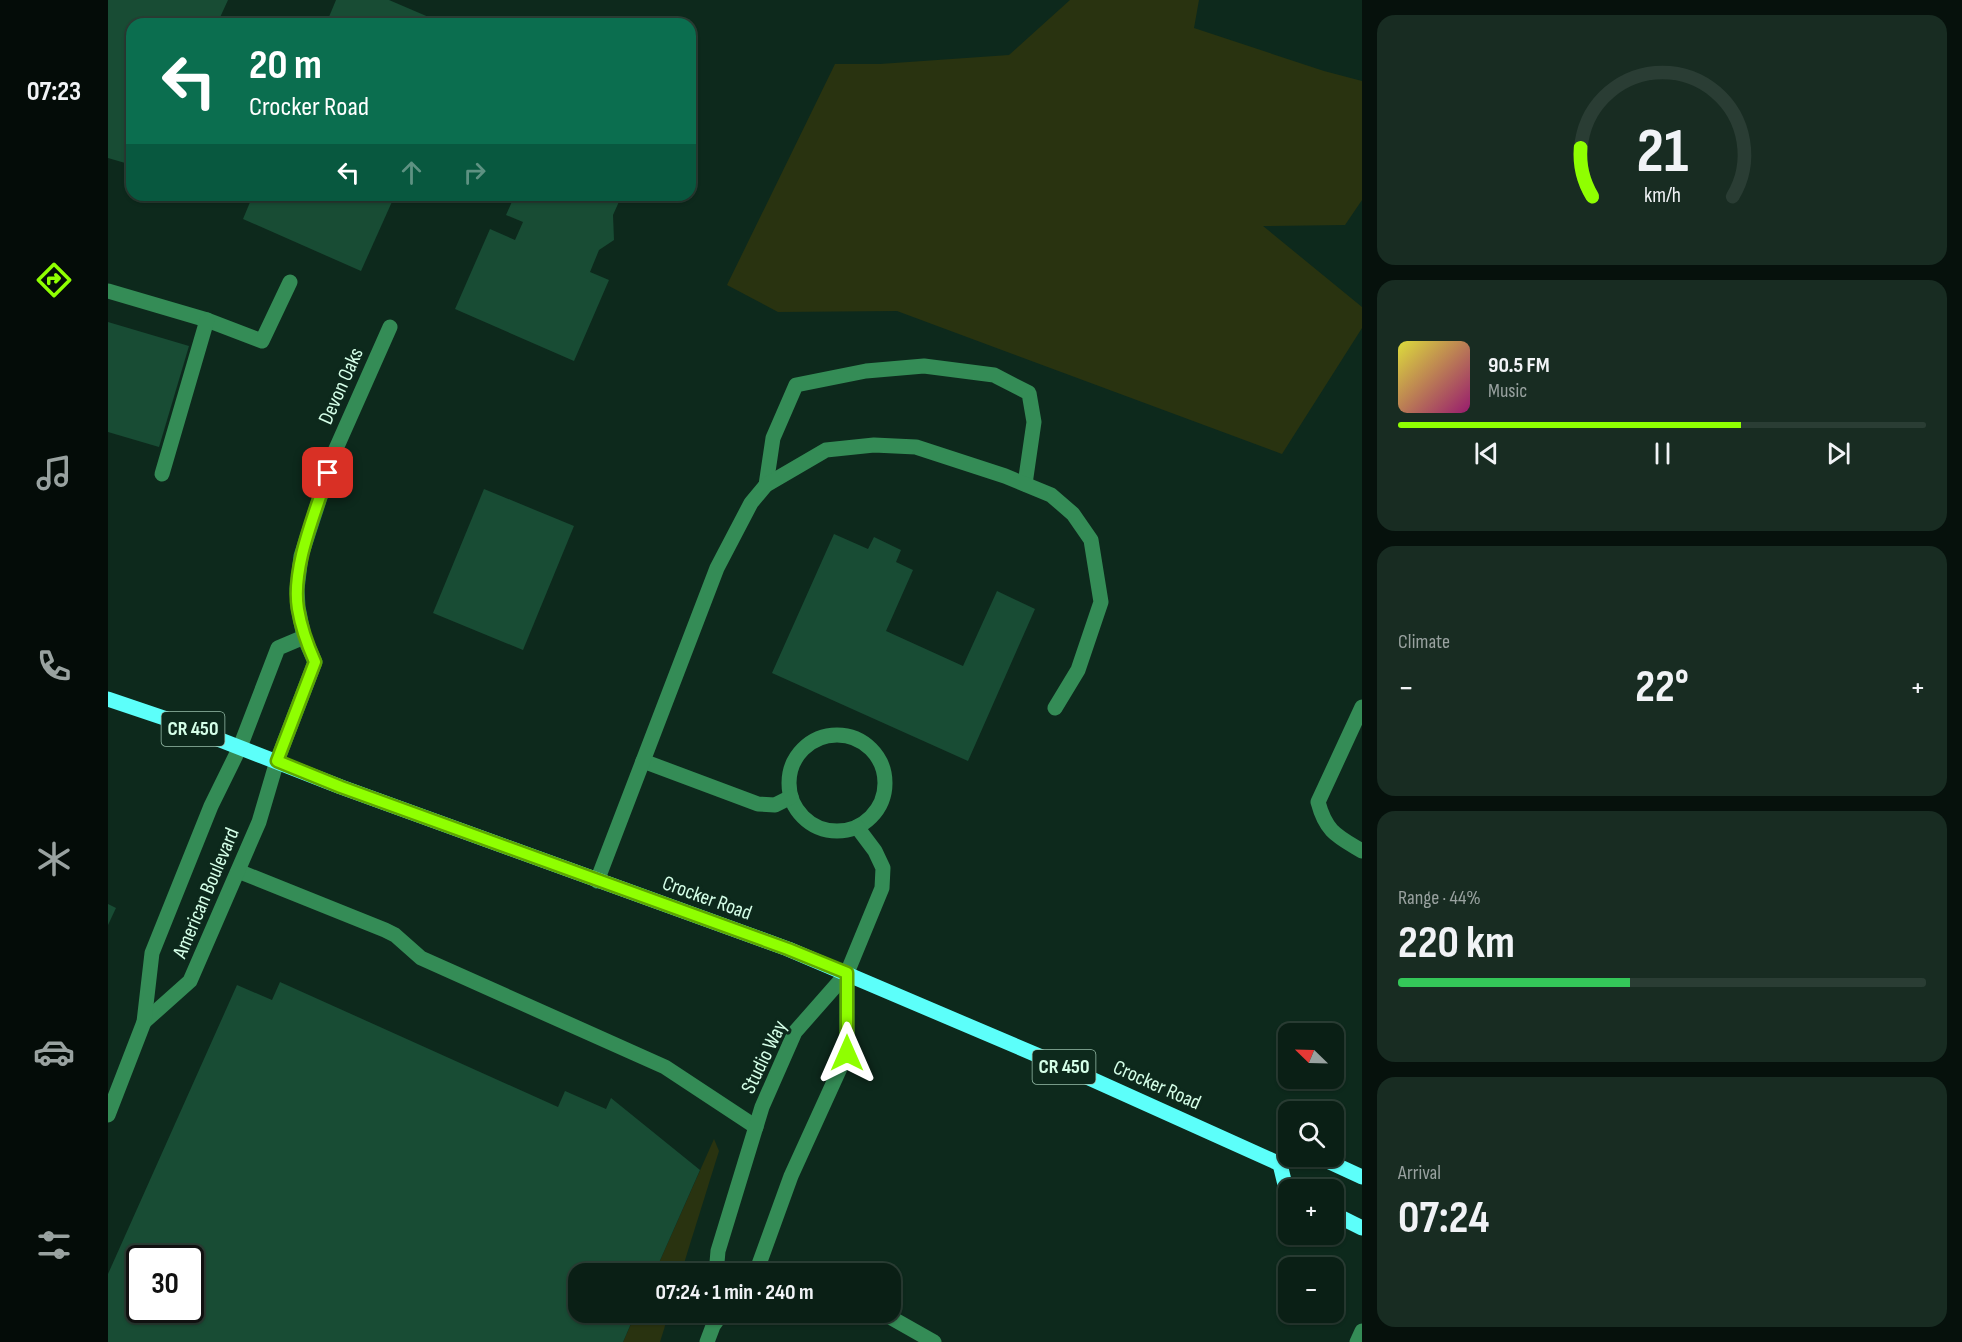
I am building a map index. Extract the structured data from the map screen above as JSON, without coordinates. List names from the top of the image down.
{
  "streets": {
    "main road": ["CR 450", "Crocker Road"],
    "street": ["Devon Oaks", "American Boulevard", "Studio Way"]
  },
  "crossings": [
    ["Devon Oaks", "American Boulevard"],
    ["Devon Oaks", "Crocker Road"],
    ["American Boulevard", "Crocker Road"],
    ["Crocker Road", "Studio Way"]
  ],
  "north": "top left",
  "page": {
    "tabs": "07:23",
    "turn": ["20 m", "Crocker Road"],
    "song": ["90.5 FM", "Music"],
    "tile": [
      "Climate",
      ["Range · 44%", "220 km"],
      ["Arrival", "07:24"]
    ],
    "heat": ["−", "22°", "+"],
    "map_buttons": ["+", "−"],
    "limit": "30",
    "trip": "07:24 · 1 min · 240 m",
    "gauge": ["21", "km/h"]
  }
}
